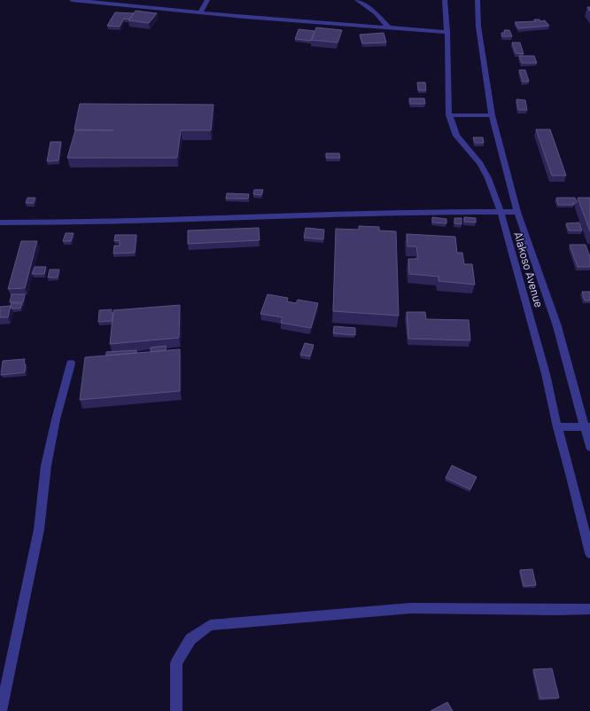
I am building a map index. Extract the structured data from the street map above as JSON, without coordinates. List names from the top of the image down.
{
  "streets": {
    "street": ["Alakoso Avenue"]
  }
}
